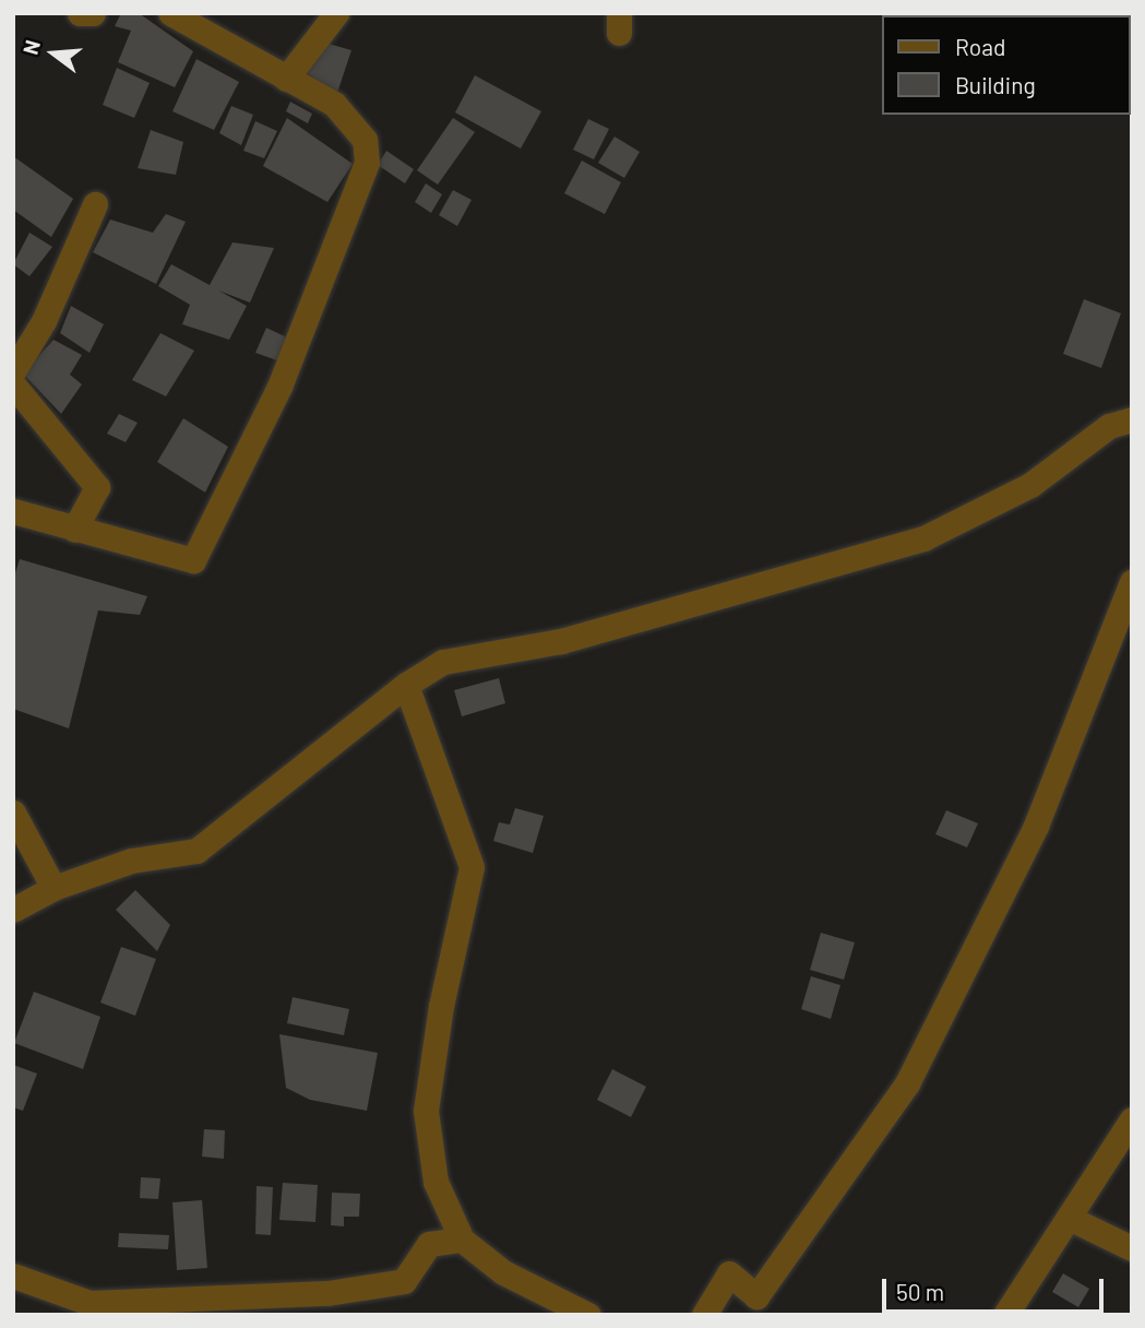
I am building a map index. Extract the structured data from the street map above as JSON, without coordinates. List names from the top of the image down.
{
  "legend": ["Road", "Building"],
  "scale_bar": "50 m",
  "north": "left"
}
